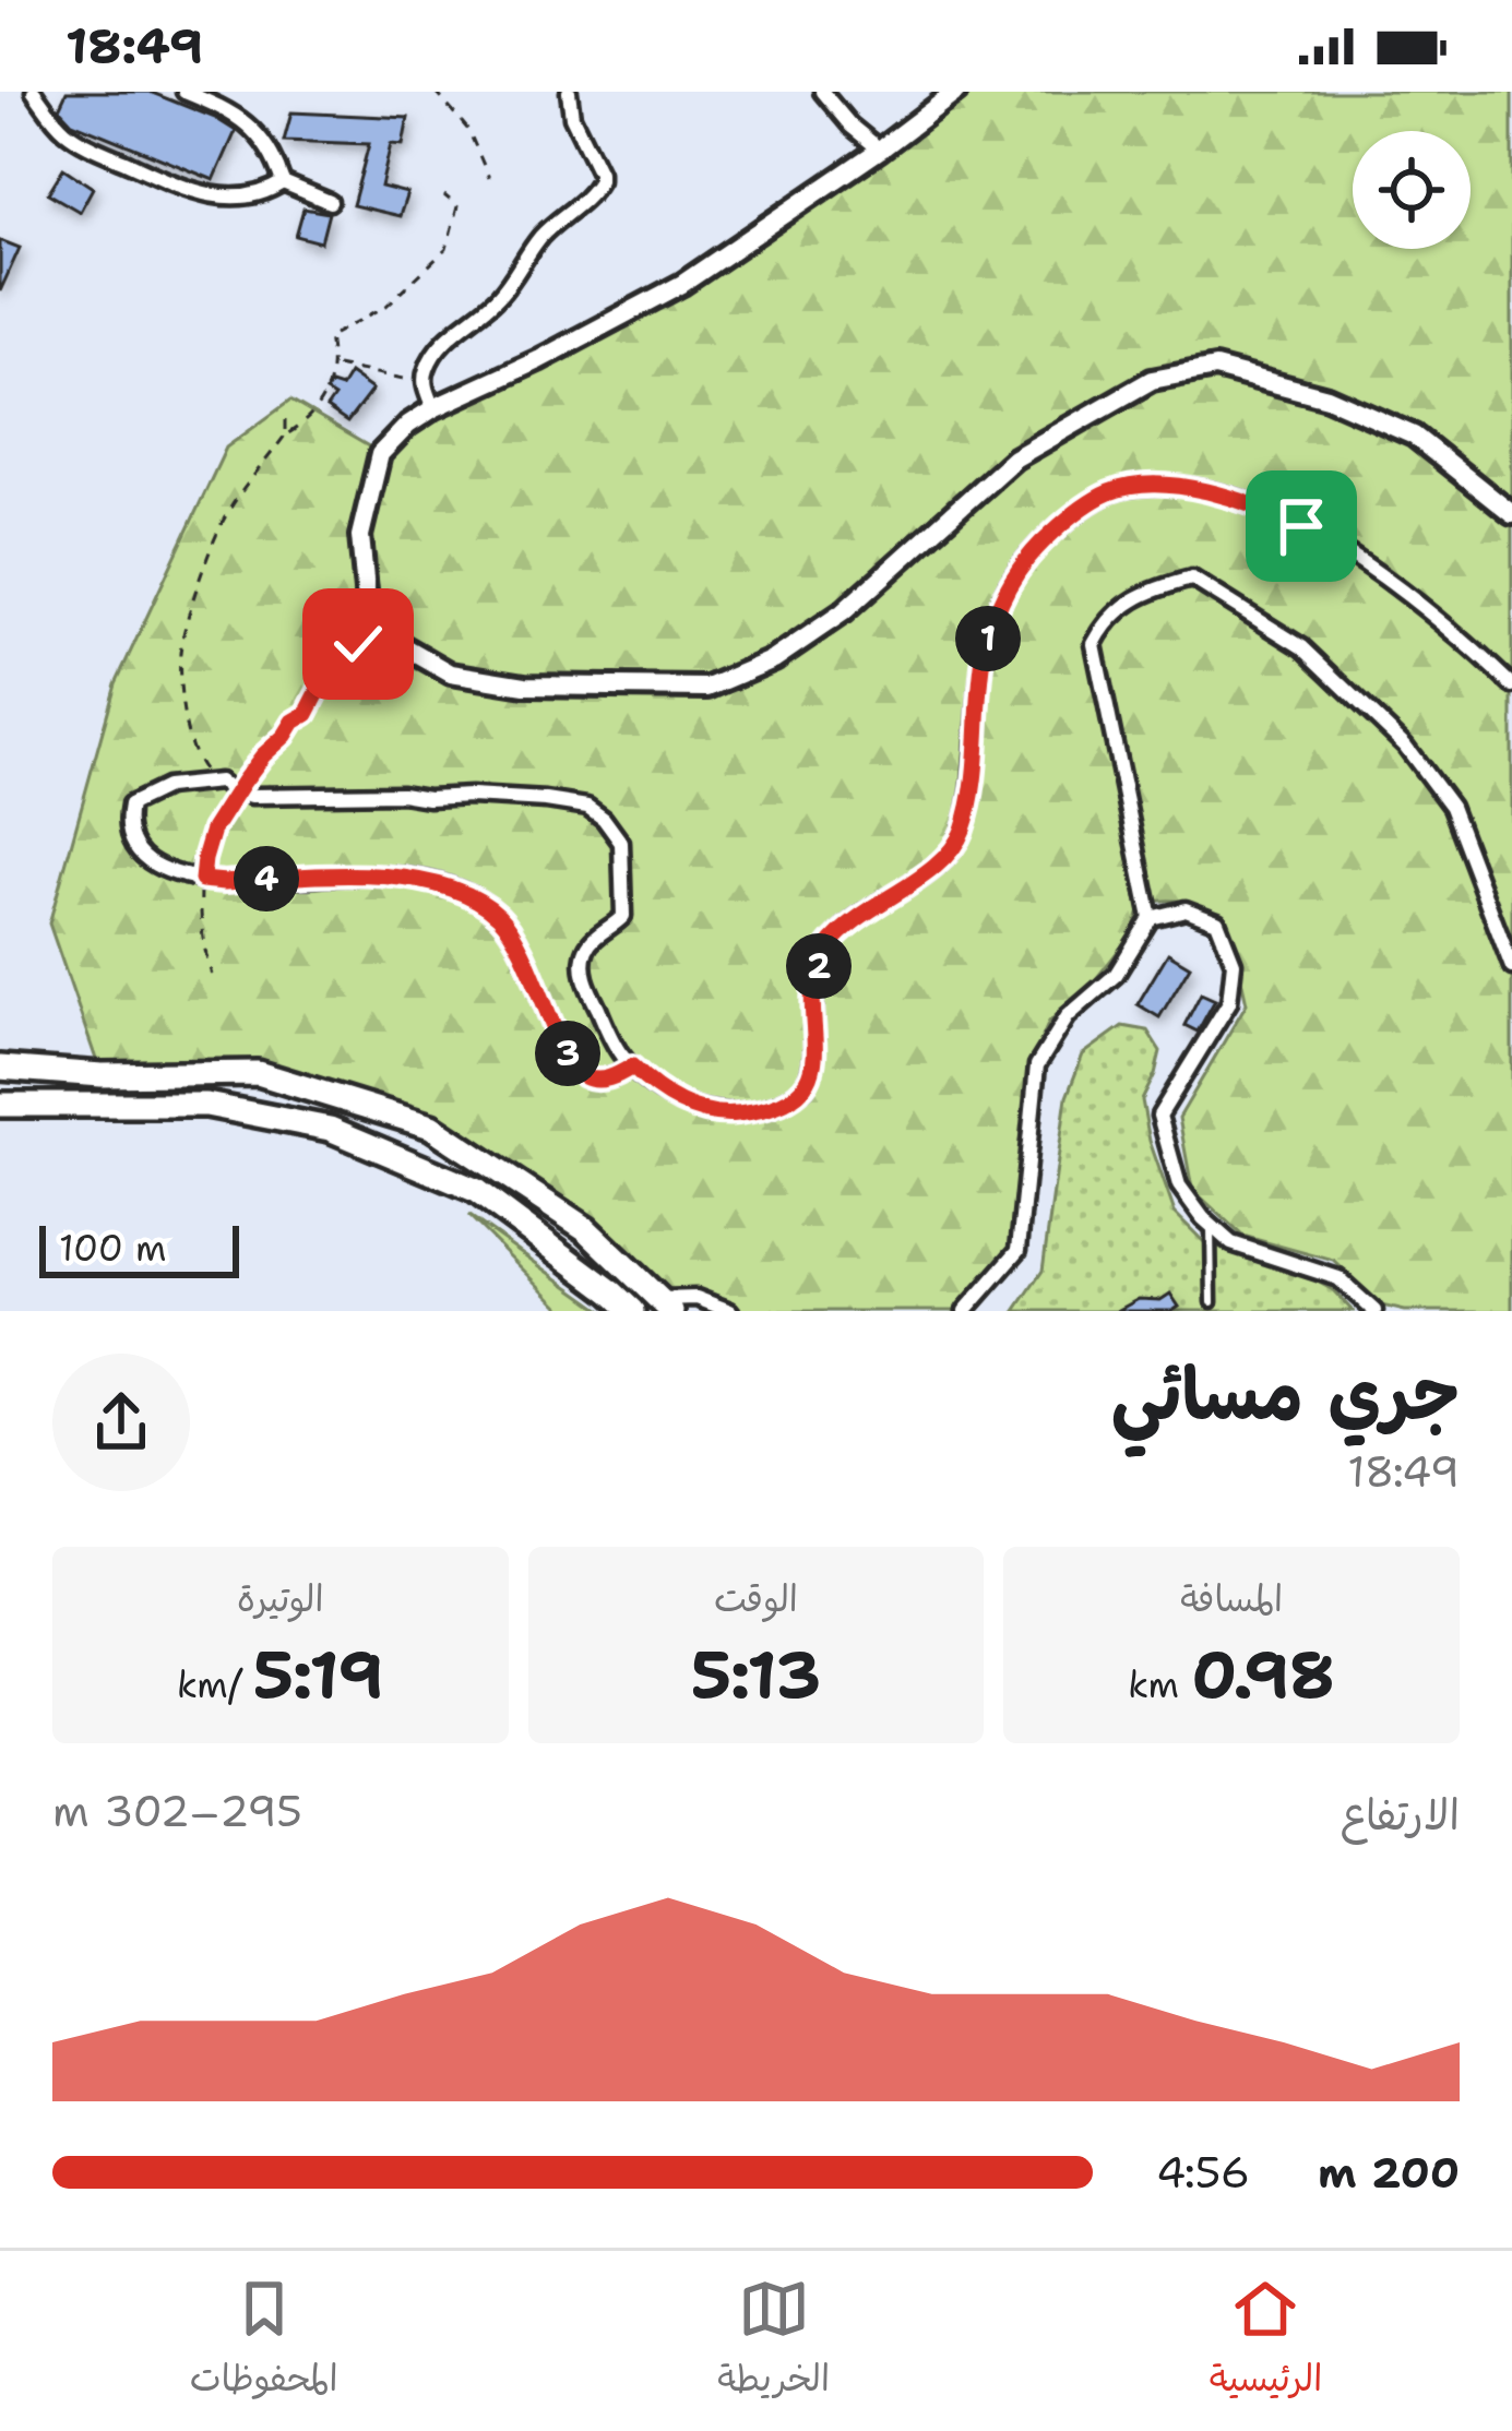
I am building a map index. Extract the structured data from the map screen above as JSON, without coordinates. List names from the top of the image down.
{
  "scale_bar": "100 m",
  "page": {
    "status": "18:49",
    "pins": [
      "1",
      "4",
      "2",
      "3"
    ],
    "scale": "100 m",
    "heading": ["جري مسائي", "18:49"],
    "stats": [
      ["المسافة", "0.98 km"],
      ["الوقت", "5:13"],
      ["الوتيرة", "5:19 /km"]
    ],
    "chart": ["الارتفاع", "295–302 m"],
    "list": [
      {
        "name": "200 m",
        "note": "4:56"
      }
    ],
    "tabs": ["الرئيسية", "الخريطة", "المحفوظات"]
  }
}
